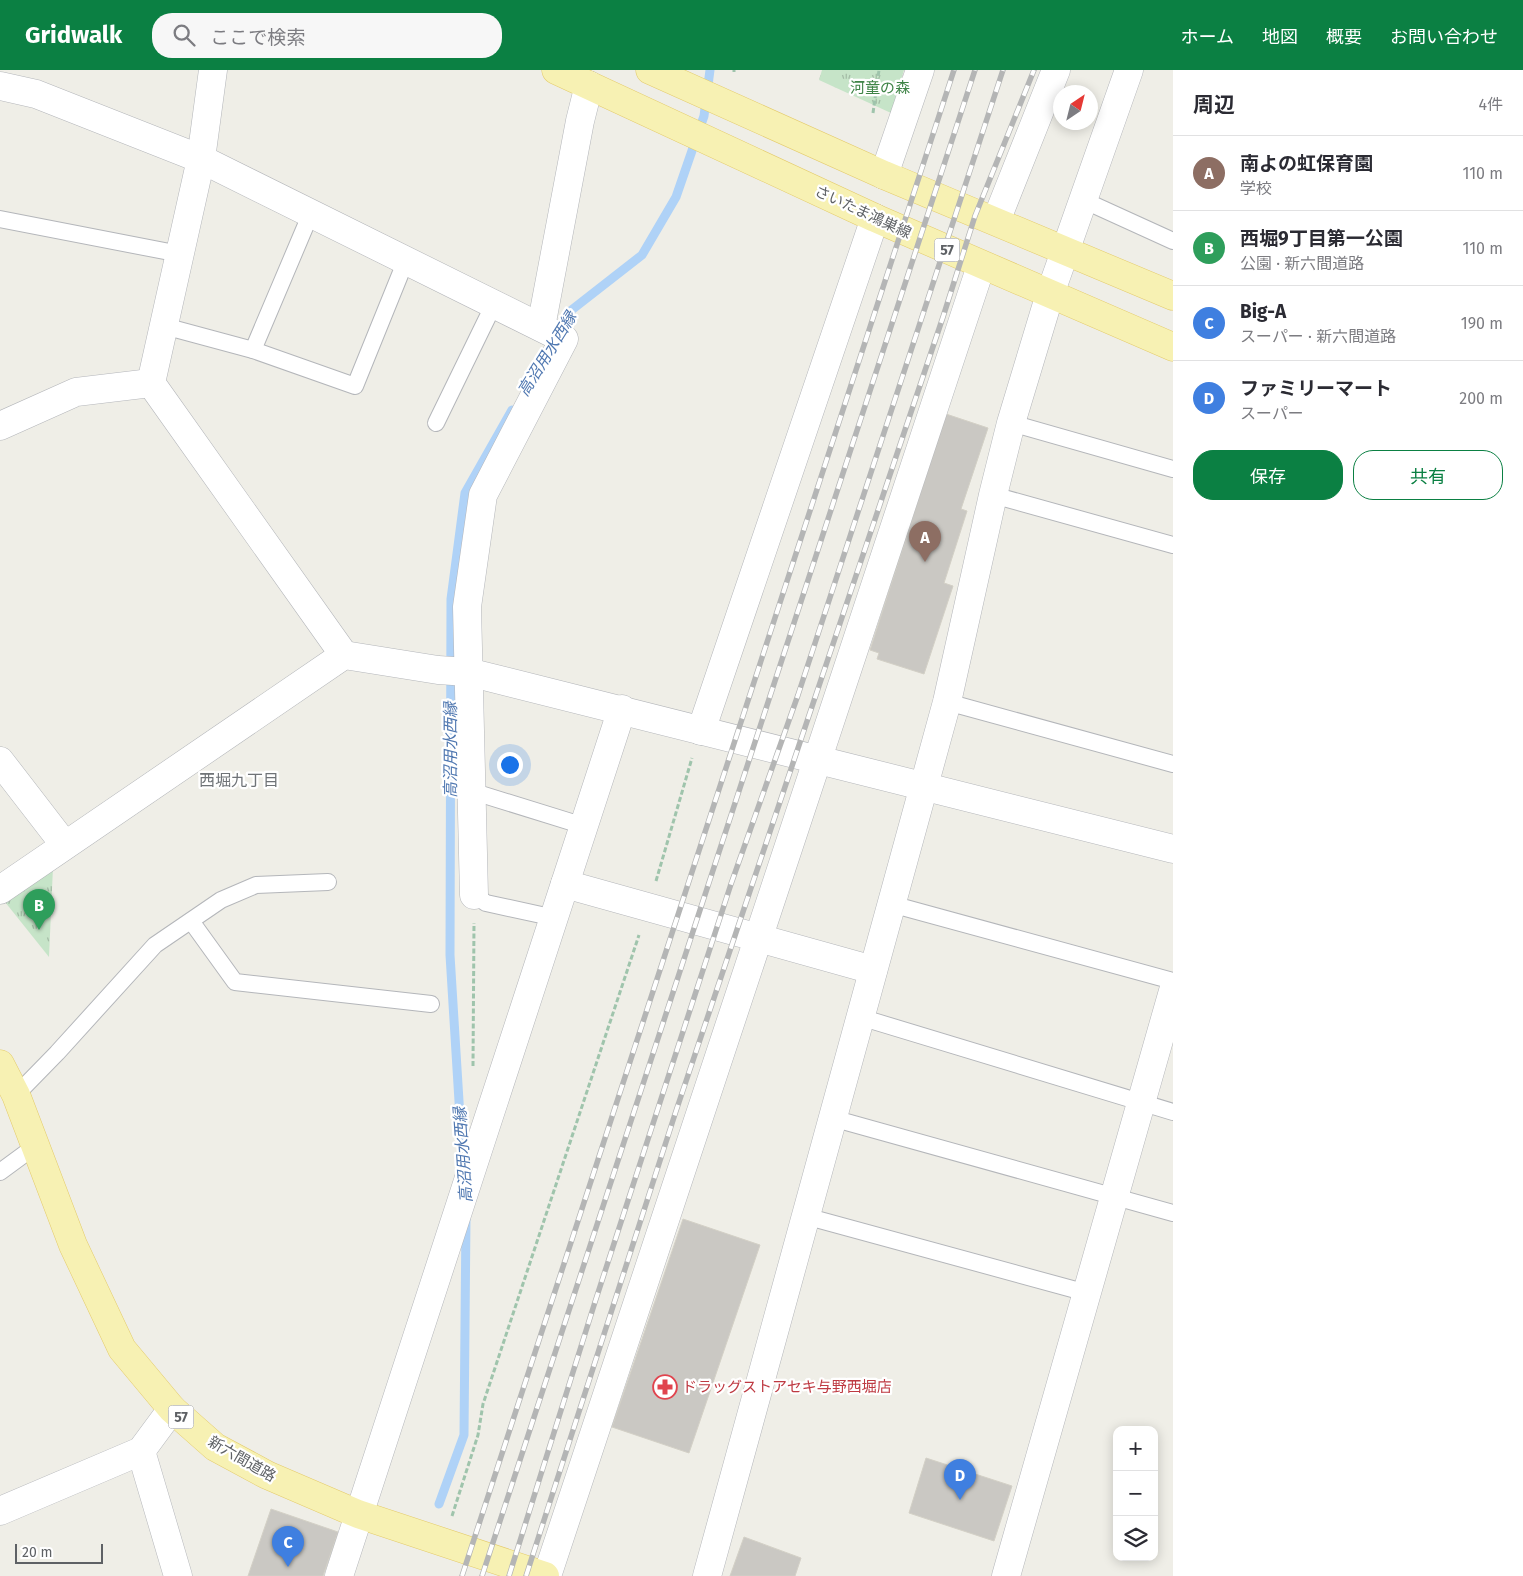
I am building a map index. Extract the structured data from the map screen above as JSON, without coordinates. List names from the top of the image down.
{
  "streets": {
    "main road": ["さいたま鴻巣線", "57", "新六間道路"]
  },
  "districts": ["西堀九丁目"],
  "water": ["高沼用水西縁"],
  "parks": ["河童の森"],
  "places": {
    "pharmacy": ["ドラッグストアセキ与野西堀店"]
  },
  "scale_bar": "20 m",
  "north": "top right",
  "page": {
    "header": "Gridwalk",
    "search": "ここで検索",
    "nav": [
      "ホーム",
      "地図",
      "概要",
      "お問い合わせ"
    ],
    "heading": ["周辺", "4件"],
    "list": [
      {
        "mark": "A",
        "name": "南よの虹保育園",
        "note": "学校",
        "value": "110 m"
      },
      {
        "mark": "B",
        "name": "西堀9丁目第一公園",
        "note": "公園 · 新六間道路",
        "value": "110 m"
      },
      {
        "mark": "C",
        "name": "Big-A",
        "note": "スーパー · 新六間道路",
        "value": "190 m"
      },
      {
        "mark": "D",
        "name": "ファミリーマート",
        "note": "スーパー",
        "value": "200 m"
      }
    ],
    "buttons": ["保存", "共有"],
    "pins": [
      "A",
      "B",
      "D",
      "C"
    ],
    "map_buttons": ["+", "−"],
    "scale": "20 m"
  }
}
